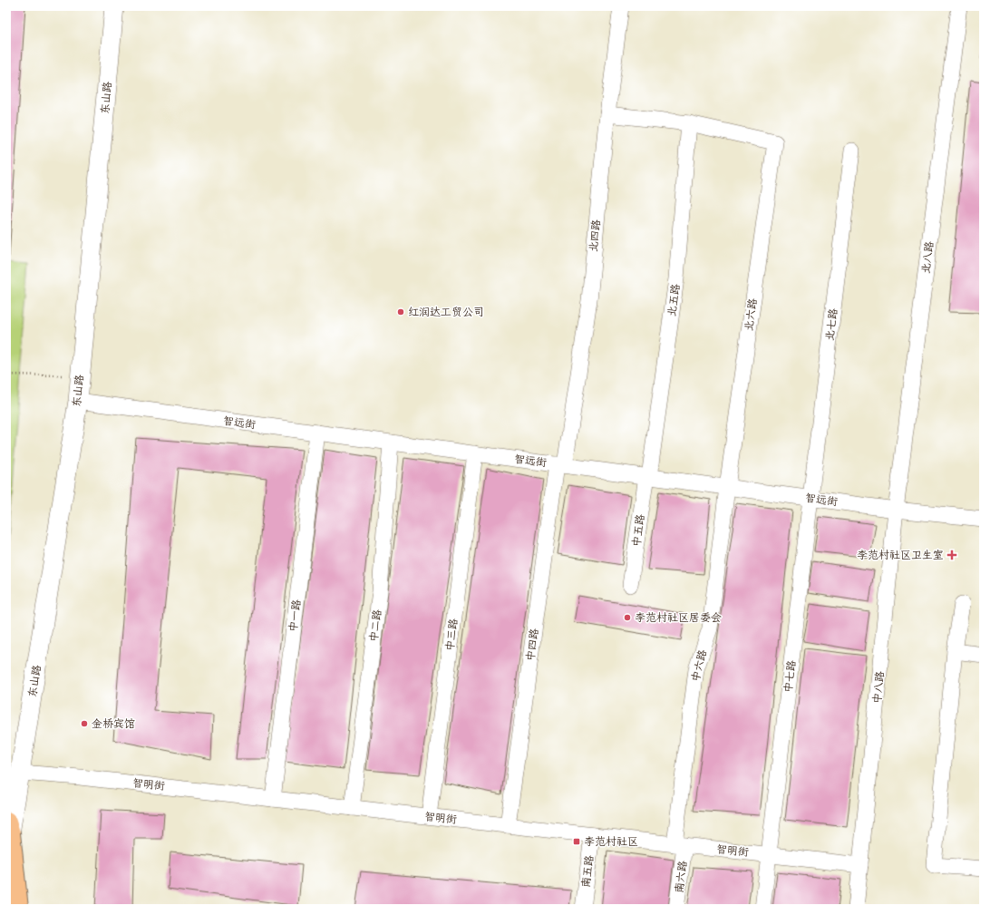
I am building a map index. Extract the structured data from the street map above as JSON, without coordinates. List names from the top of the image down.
{
  "streets": {
    "street": [
      "东山路",
      "北四路",
      "北八路",
      "北五路",
      "北六路",
      "北七路",
      "智远街",
      "中五路",
      "中一路",
      "中二路",
      "中三路",
      "中四路",
      "中六路",
      "中七路",
      "中八路",
      "智明街",
      "南五路",
      "南六路"
    ]
  },
  "crossings": [
    ["东山路", "智远街"],
    ["东山路", "智明街"],
    ["北四路", "智远街"],
    ["北四路", "中四路"],
    ["北八路", "智远街"],
    ["北八路", "中八路"],
    ["北五路", "北六路"],
    ["北五路", "智远街"],
    ["北五路", "中五路"],
    ["北六路", "智远街"],
    ["北六路", "中六路"],
    ["北七路", "智远街"],
    ["北七路", "中七路"],
    ["智远街", "中五路"],
    ["智远街", "中一路"],
    ["智远街", "中二路"],
    ["智远街", "中三路"],
    ["智远街", "中四路"],
    ["智远街", "中六路"],
    ["智远街", "中七路"],
    ["智远街", "中八路"],
    ["中一路", "智明街"],
    ["中二路", "智明街"],
    ["中三路", "智明街"],
    ["中四路", "智明街"],
    ["中六路", "智明街"],
    ["中六路", "南六路"],
    ["中七路", "智明街"],
    ["中八路", "智明街"],
    ["智明街", "南五路"],
    ["智明街", "南六路"]
  ],
  "places": {
    "other": ["红润达工贸公司", "李范村社区居委会", "金桥宾馆"],
    "health": ["李范村社区卫生室"],
    "transit": ["李范村社区"]
  }
}
